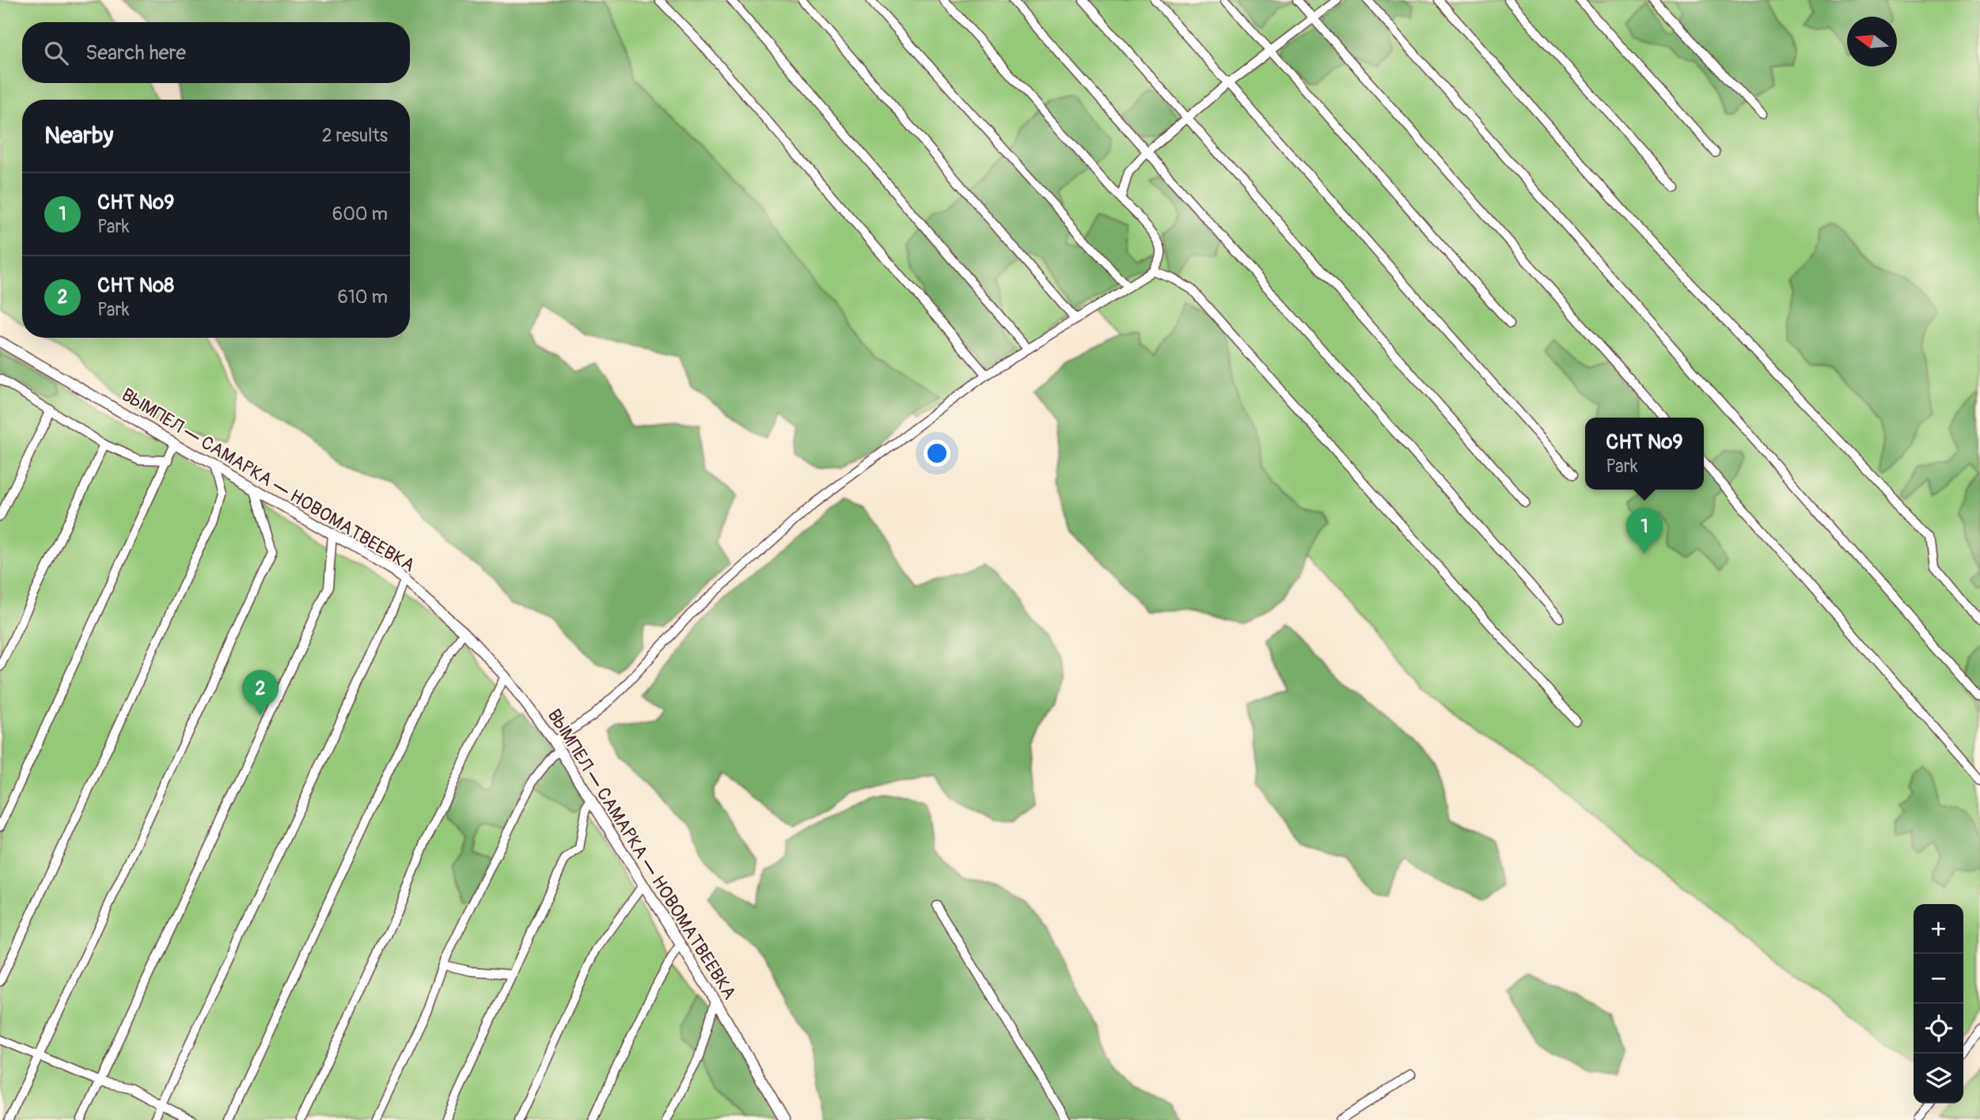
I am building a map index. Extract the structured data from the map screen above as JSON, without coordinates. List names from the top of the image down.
{
  "streets": {
    "main road": ["ВЫМПЕЛ — САМАРКА — НОВОМАТВЕЕВКА"]
  },
  "north": "left",
  "page": {
    "search": "Search here",
    "heading": ["Nearby", "2 results"],
    "list": [
      {
        "mark": "1",
        "name": "СНТ №9",
        "note": "Park",
        "value": "600 m"
      },
      {
        "mark": "2",
        "name": "СНТ №8",
        "note": "Park",
        "value": "610 m"
      }
    ],
    "popup": ["СНТ №9", "Park"],
    "pins": ["1", "2"],
    "map_buttons": ["+", "−"]
  }
}
